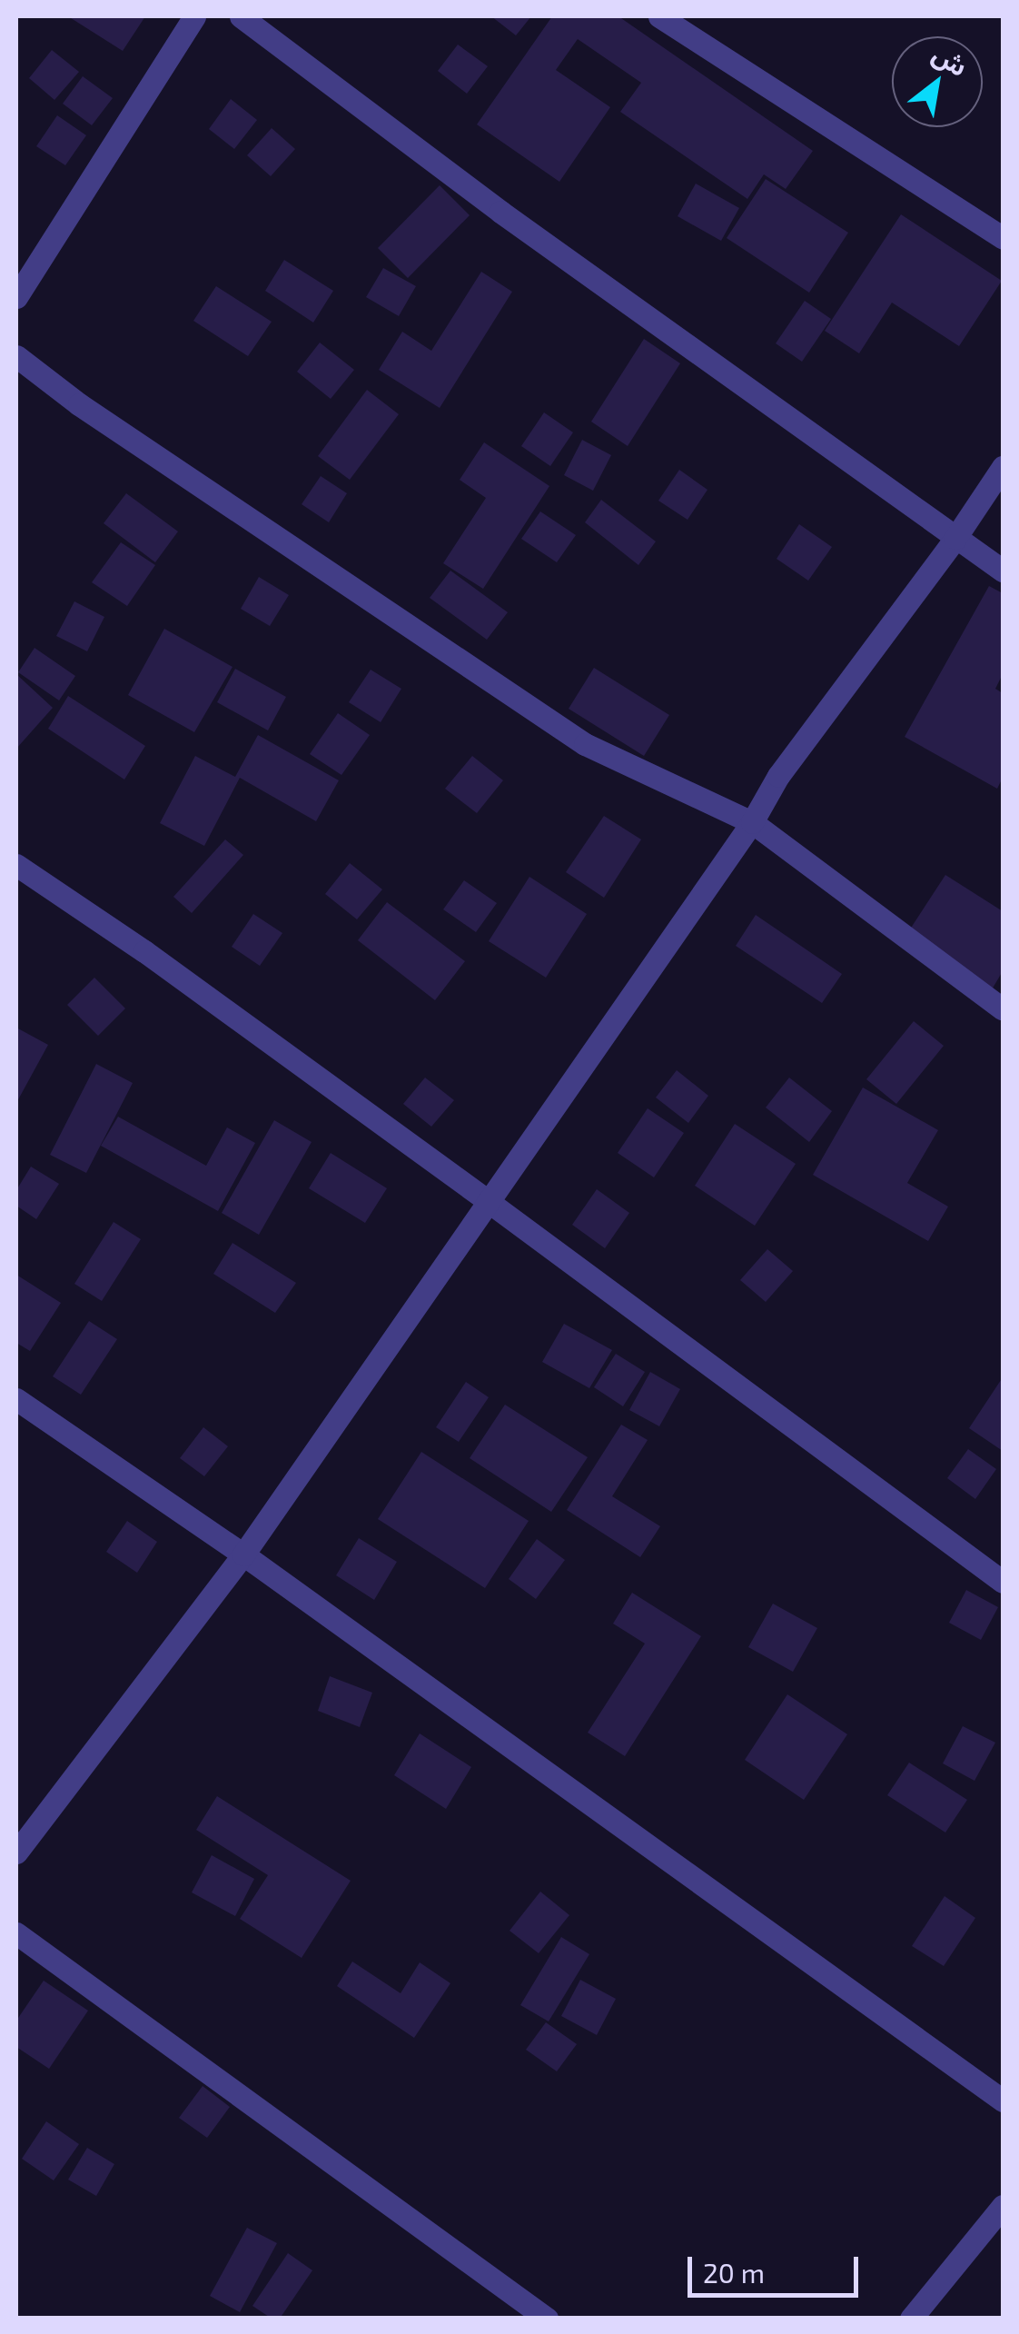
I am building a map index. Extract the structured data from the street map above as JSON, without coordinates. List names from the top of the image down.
{
  "scale_bar": "20 m",
  "north": "top right"
}
